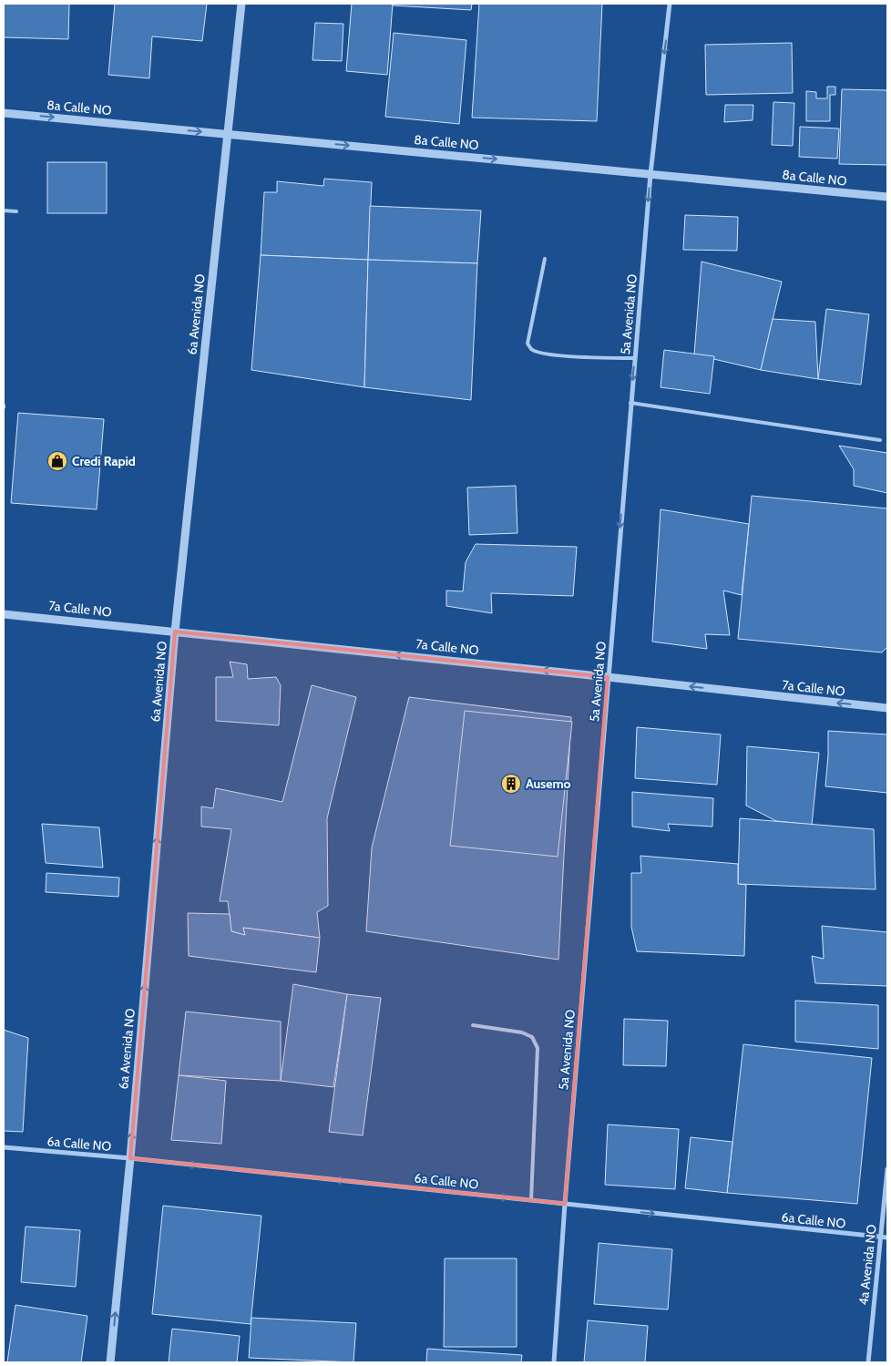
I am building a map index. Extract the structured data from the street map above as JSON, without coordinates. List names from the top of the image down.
{
  "streets": {
    "street": [
      "8a Calle NO",
      "6a Avenida NO",
      "5a Avenida NO",
      "7a Calle NO",
      "6a Calle NO",
      "4a Avenida NO"
    ]
  },
  "crossings": [
    ["8a Calle NO", "6a Avenida NO"],
    ["8a Calle NO", "5a Avenida NO"],
    ["6a Avenida NO", "7a Calle NO"],
    ["6a Avenida NO", "6a Calle NO"],
    ["5a Avenida NO", "7a Calle NO"],
    ["5a Avenida NO", "6a Calle NO"],
    ["6a Calle NO", "4a Avenida NO"]
  ],
  "one_way": [
    "8a Calle NO",
    "6a Avenida NO",
    "5a Avenida NO",
    "7a Calle NO",
    "6a Calle NO"
  ],
  "places": {
    "shop": ["Credi Rapid"],
    "building": ["Ausemo"]
  }
}
